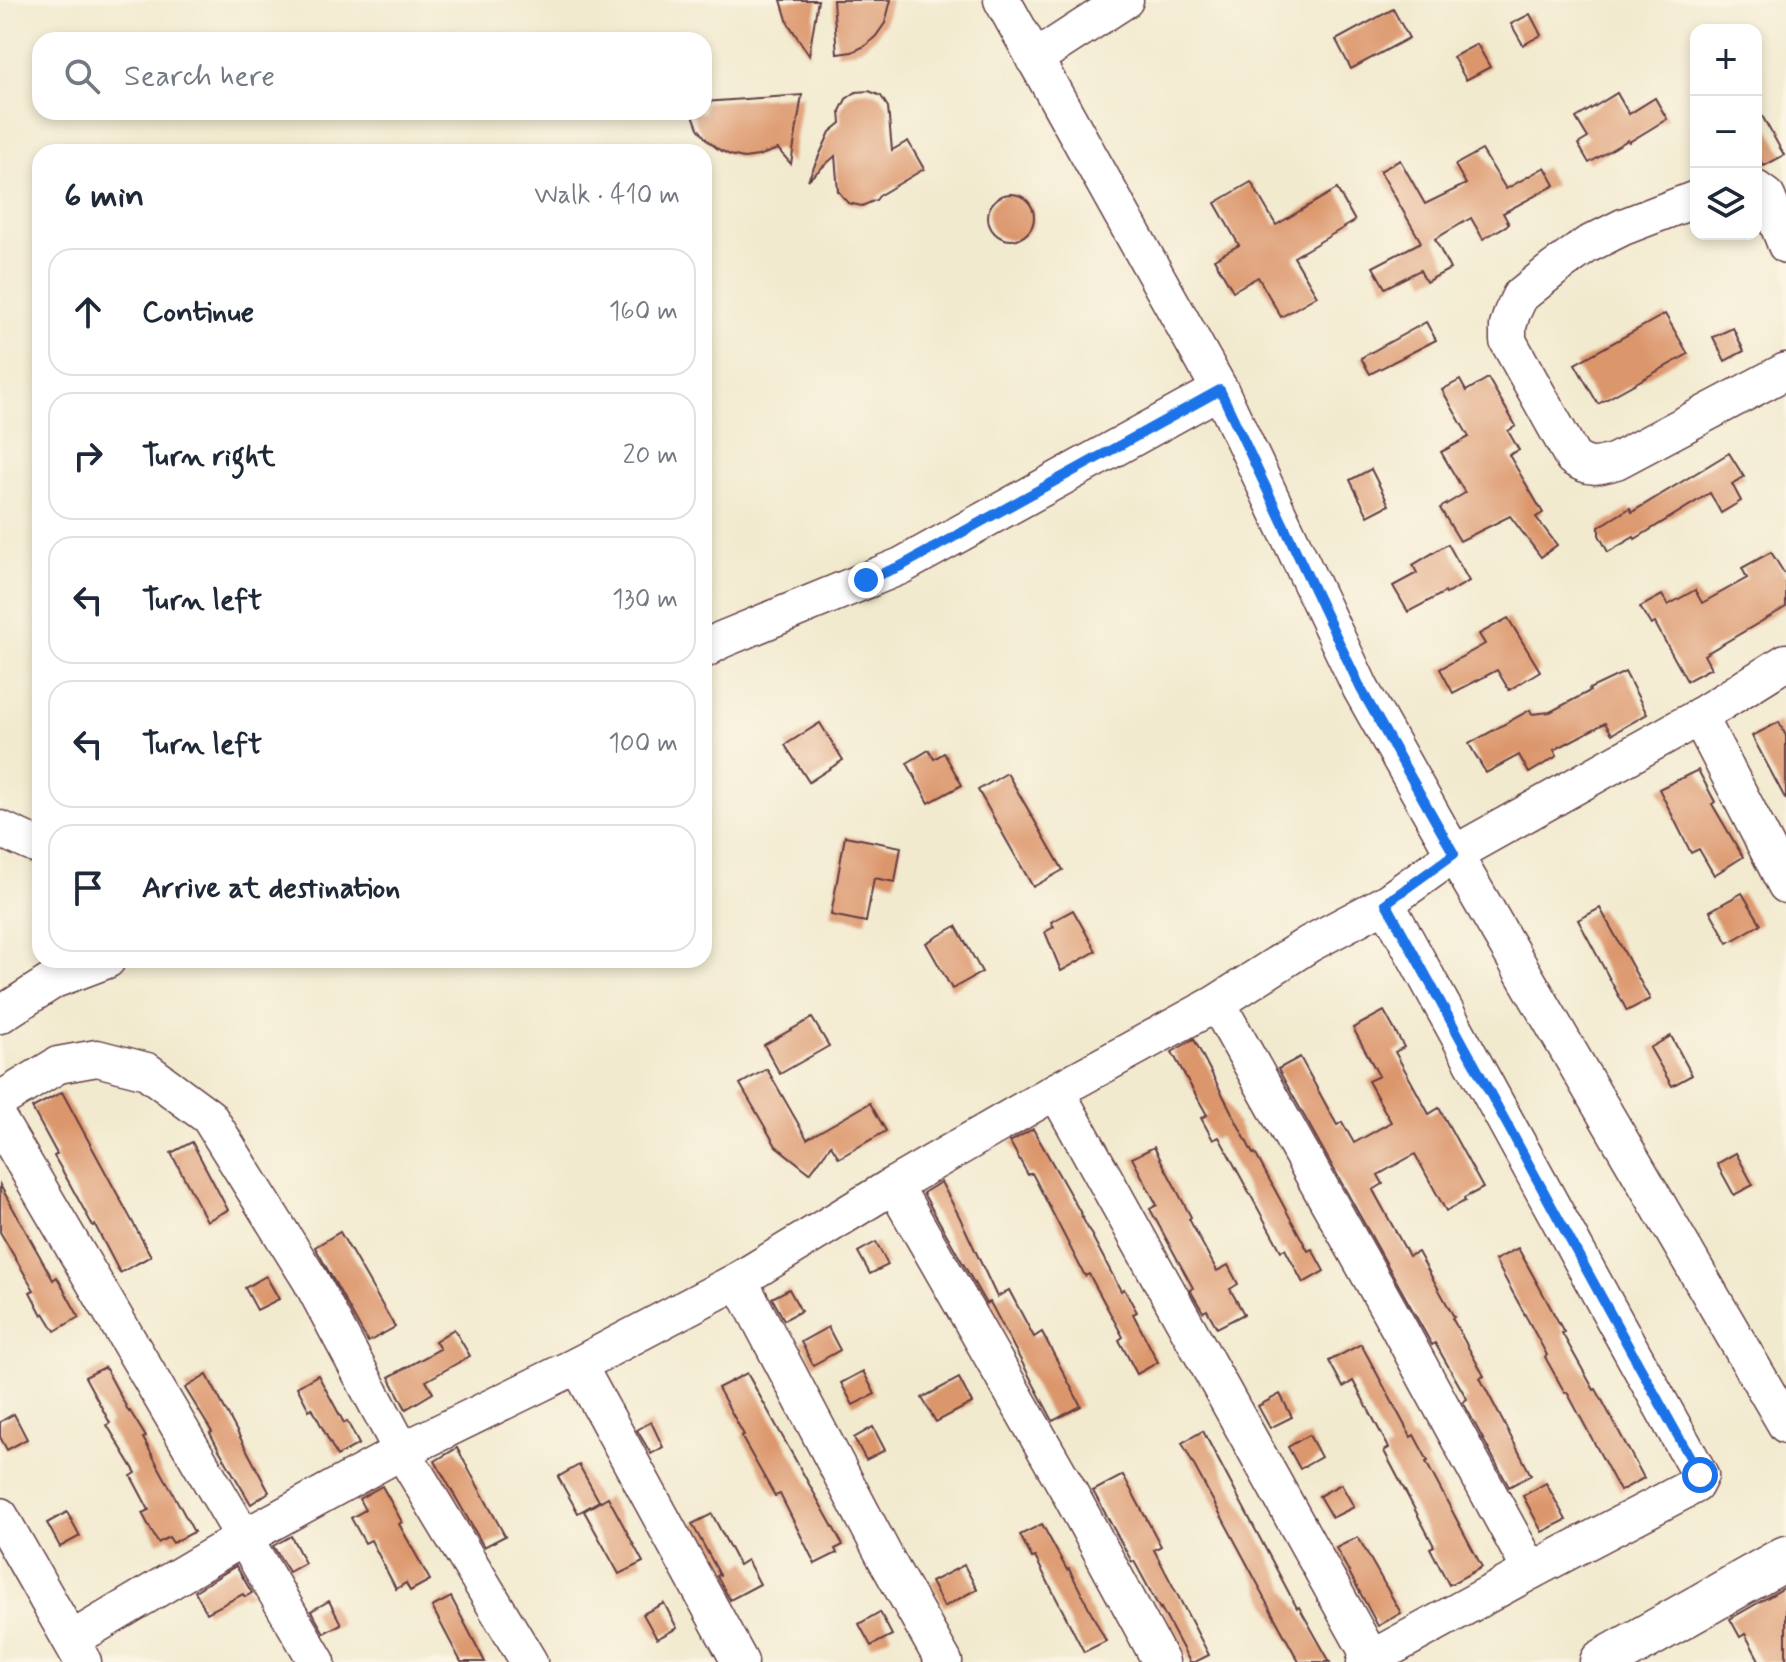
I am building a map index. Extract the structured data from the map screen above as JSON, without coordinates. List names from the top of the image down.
{
  "page": {
    "map_buttons": ["+", "−"],
    "search": "Search here",
    "heading": ["6 min", "Walk · 410 m"],
    "list": [
      ["Continue", "160 m"],
      ["Turn right", "20 m"],
      ["Turn left", "130 m"],
      ["Turn left", "100 m"],
      "Arrive at destination"
    ]
  }
}
